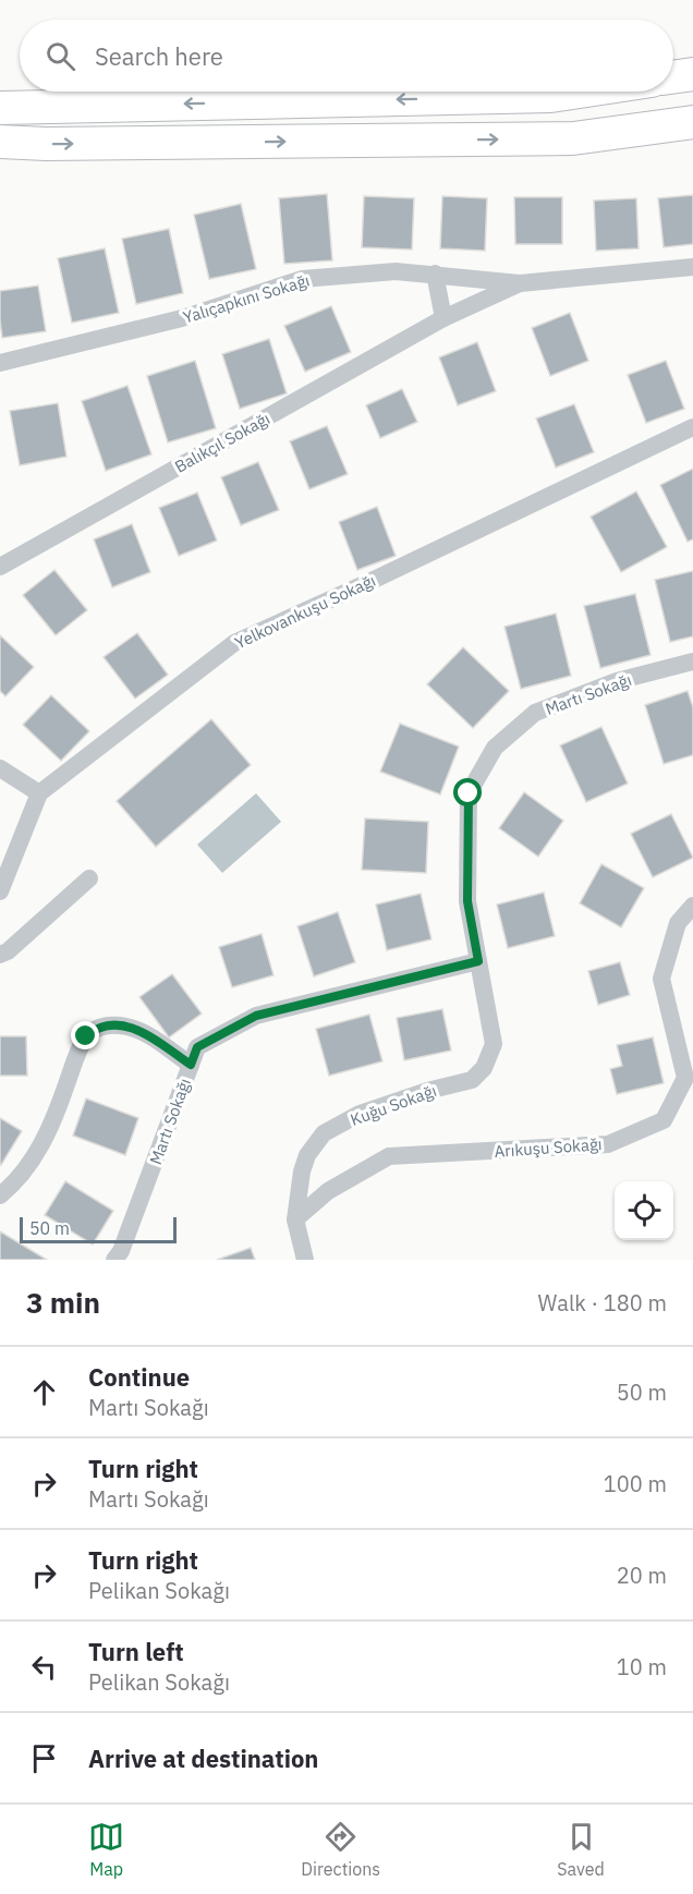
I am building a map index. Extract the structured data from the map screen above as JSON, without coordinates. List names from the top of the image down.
{
  "streets": {
    "street": [
      "Yalıçapkını Sokağı",
      "Balıkçıl Sokağı",
      "Yelkovankuşu Sokağı",
      "Martı Sokağı",
      "Kuğu Sokağı",
      "Arıkuşu Sokağı"
    ]
  },
  "crossings": [
    ["Yalıçapkını Sokağı", "Balıkçıl Sokağı"],
    ["Martı Sokağı", "Kuğu Sokağı"],
    ["Kuğu Sokağı", "Arıkuşu Sokağı"]
  ],
  "scale_bar": "50 m",
  "page": {
    "search": "Search here",
    "scale": "50 m",
    "heading": ["3 min", "Walk · 180 m"],
    "list": [
      ["Continue", "Martı Sokağı", "50 m"],
      ["Turn right", "Martı Sokağı", "100 m"],
      ["Turn right", "Pelikan Sokağı", "20 m"],
      ["Turn left", "Pelikan Sokağı", "10 m"],
      "Arrive at destination"
    ],
    "nav": ["Map", "Directions", "Saved"]
  }
}
